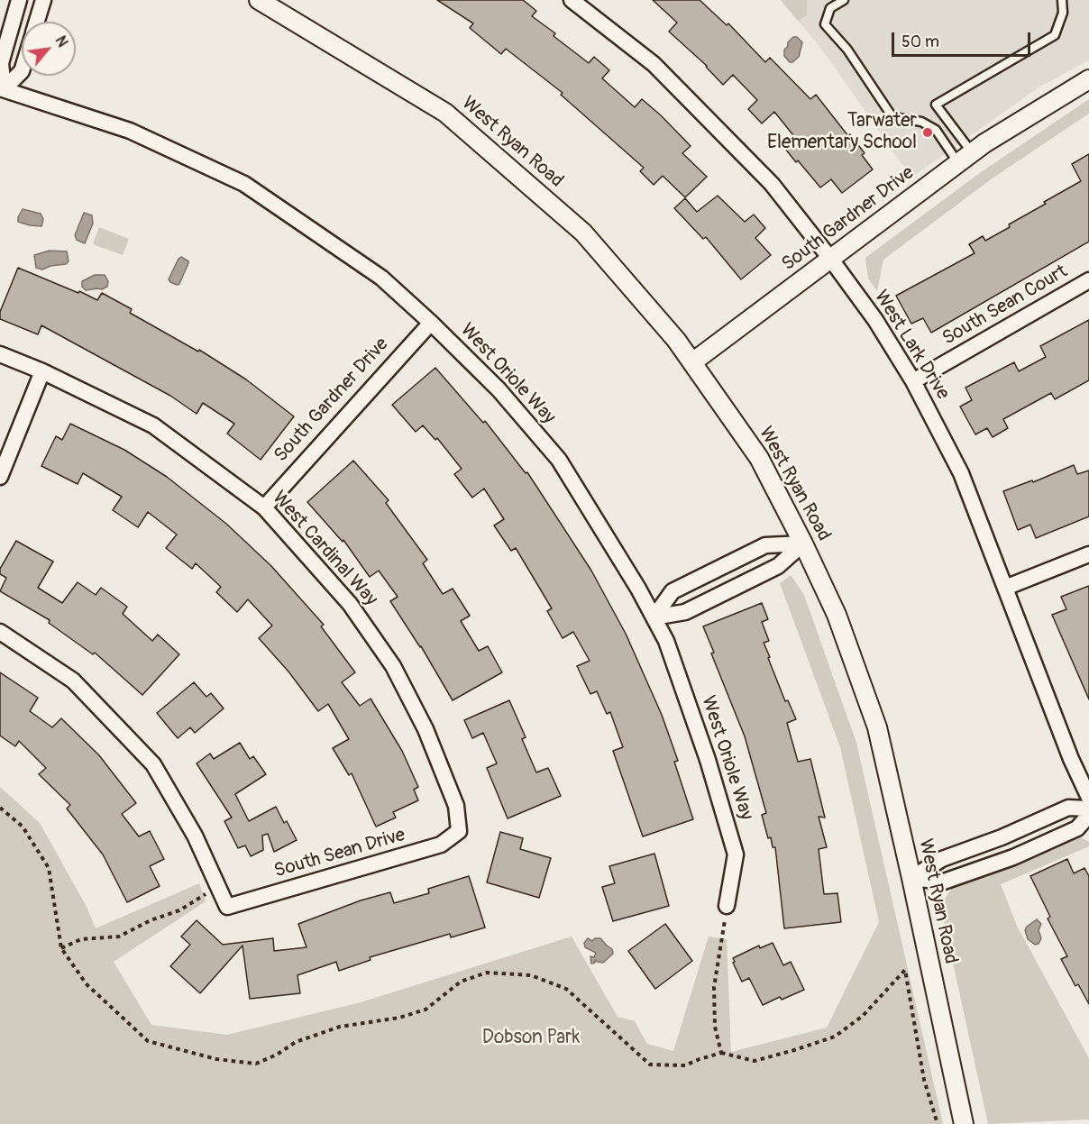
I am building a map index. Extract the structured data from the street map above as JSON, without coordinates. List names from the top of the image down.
{
  "streets": {
    "street": [
      "West Ryan Road",
      "South Gardner Drive",
      "South Sean Court",
      "West Lark Drive",
      "West Oriole Way",
      "West Cardinal Way",
      "South Sean Drive"
    ]
  },
  "crossings": [
    ["West Ryan Road", "South Gardner Drive"],
    ["South Gardner Drive", "West Lark Drive"],
    ["South Gardner Drive", "West Oriole Way"],
    ["South Gardner Drive", "West Cardinal Way"],
    ["South Sean Court", "West Lark Drive"],
    ["West Cardinal Way", "South Sean Drive"]
  ],
  "parks": ["Dobson Park"],
  "places": ["Tarwater Elementary School"],
  "scale_bar": "50 m",
  "north": "top right"
}
